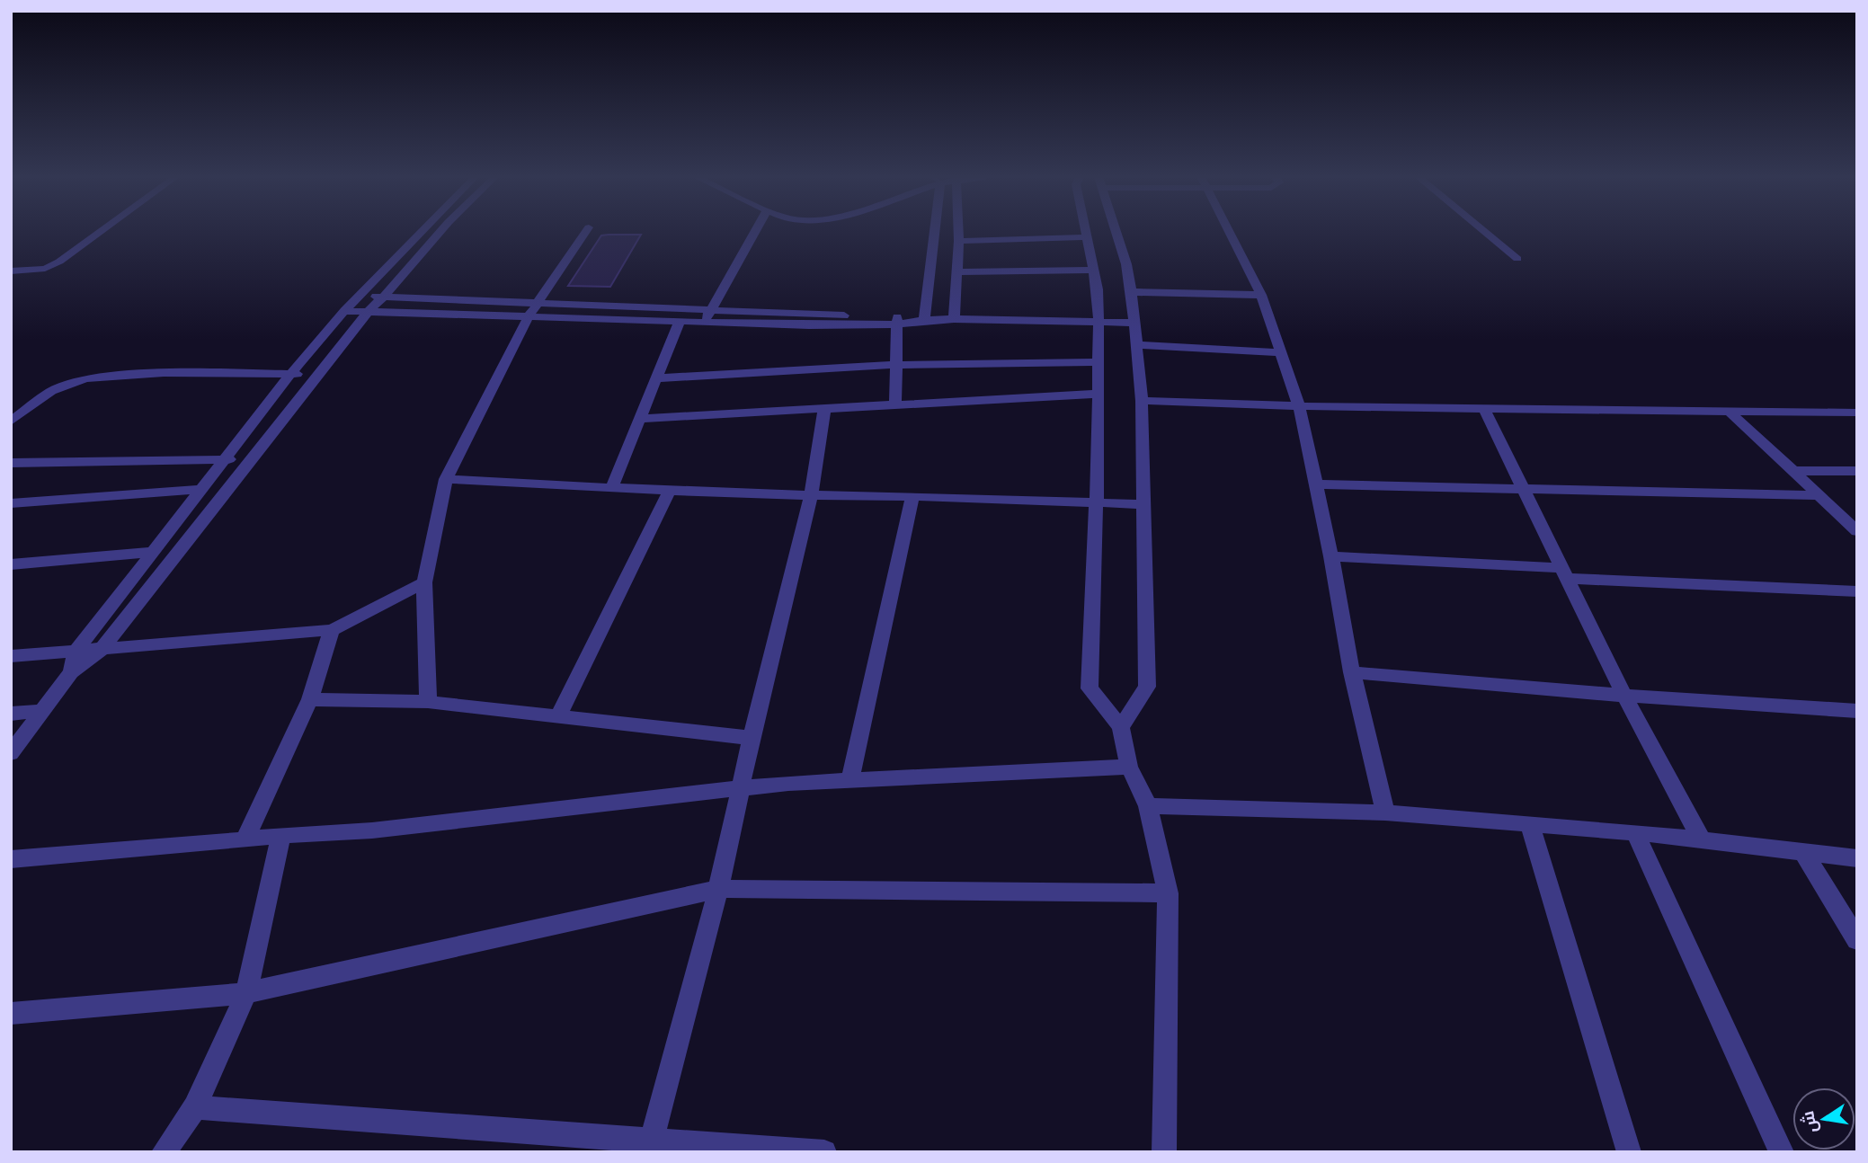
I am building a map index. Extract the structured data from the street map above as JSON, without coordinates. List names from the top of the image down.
{
  "north": "left"
}
